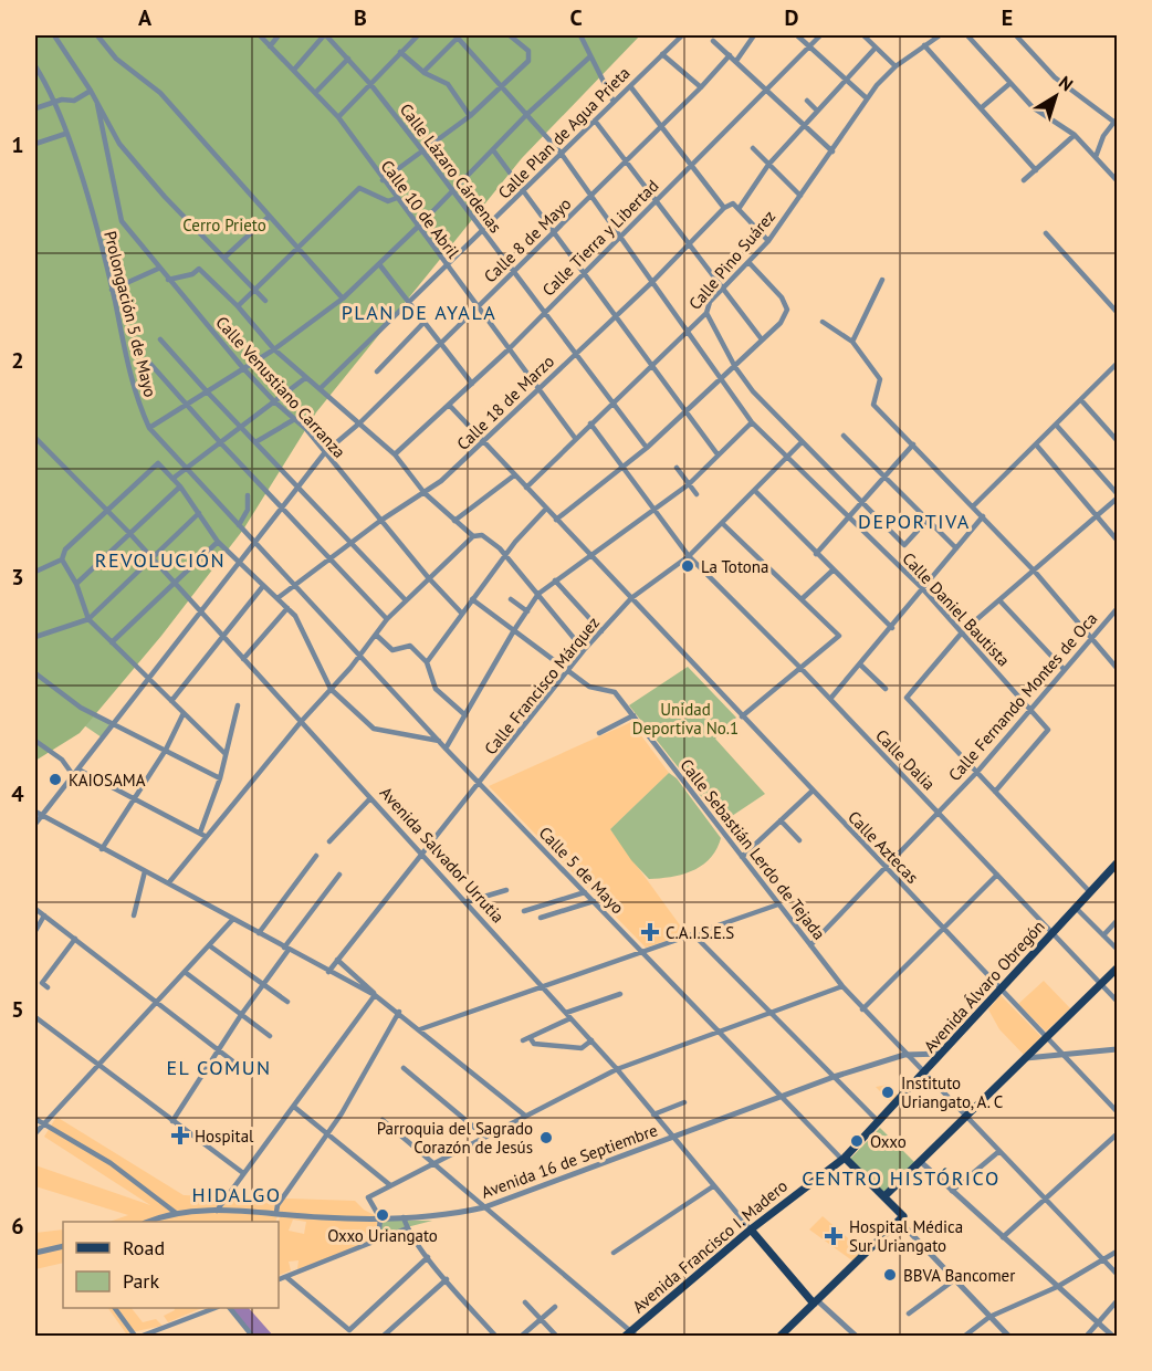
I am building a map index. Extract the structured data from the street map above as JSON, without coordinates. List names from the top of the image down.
{
  "streets": {
    "main road": ["Avenida Salvador Urrutia", "Avenida Álvaro Obregón", "Avenida Francisco I. Madero"],
    "street": [
      "Calle Plan de Agua Prieta",
      "Calle Lázaro Cárdenas",
      "Calle 10 de Abril",
      "Calle Tierra y Libertad",
      "Calle 8 de Mayo",
      "Calle Pino Suárez",
      "Prolongación 5 de Mayo",
      "Calle Venustiano Carranza",
      "Calle 18 de Marzo",
      "Calle Daniel Bautista",
      "Calle Francisco Márquez",
      "Calle Fernando Montes de Oca",
      "Calle Dalia",
      "Calle Aztecas",
      "Calle Sebastián Lerdo de Tejada",
      "Calle 5 de Mayo",
      "Avenida 16 de Septiembre"
    ]
  },
  "crossings": [
    ["Calle Plan de Agua Prieta", "Calle Lázaro Cárdenas"],
    ["Calle Plan de Agua Prieta", "Calle 10 de Abril"],
    ["Calle Plan de Agua Prieta", "Calle Daniel Bautista"],
    ["Calle Lázaro Cárdenas", "Calle Tierra y Libertad"],
    ["Calle Lázaro Cárdenas", "Calle 8 de Mayo"],
    ["Calle Lázaro Cárdenas", "Calle Pino Suárez"],
    ["Calle Lázaro Cárdenas", "Calle 18 de Marzo"],
    ["Calle 10 de Abril", "Calle Tierra y Libertad"],
    ["Calle 10 de Abril", "Calle 8 de Mayo"],
    ["Calle 10 de Abril", "Calle Pino Suárez"],
    ["Calle 10 de Abril", "Calle 18 de Marzo"],
    ["Calle Tierra y Libertad", "Calle Daniel Bautista"],
    ["Calle Tierra y Libertad", "Calle Aztecas"],
    ["Calle 8 de Mayo", "Prolongación 5 de Mayo"],
    ["Calle 8 de Mayo", "Calle Venustiano Carranza"],
    ["Calle 8 de Mayo", "Calle Daniel Bautista"],
    ["Calle 8 de Mayo", "Avenida Salvador Urrutia"],
    ["Calle Pino Suárez", "Calle Daniel Bautista"],
    ["Calle Pino Suárez", "Calle Dalia"],
    ["Calle Pino Suárez", "Calle Aztecas"],
    ["Prolongación 5 de Mayo", "Calle 18 de Marzo"],
    ["Prolongación 5 de Mayo", "Calle 5 de Mayo"],
    ["Calle Venustiano Carranza", "Calle 18 de Marzo"],
    ["Calle 18 de Marzo", "Calle Daniel Bautista"],
    ["Calle 18 de Marzo", "Calle Aztecas"],
    ["Calle Daniel Bautista", "Calle Francisco Márquez"],
    ["Calle Daniel Bautista", "Calle Fernando Montes de Oca"],
    ["Calle Francisco Márquez", "Calle Dalia"],
    ["Calle Francisco Márquez", "Calle Aztecas"],
    ["Calle Francisco Márquez", "Calle Sebastián Lerdo de Tejada"],
    ["Calle Francisco Márquez", "Avenida Salvador Urrutia"],
    ["Calle Francisco Márquez", "Calle 5 de Mayo"],
    ["Calle Fernando Montes de Oca", "Calle Dalia"],
    ["Calle Fernando Montes de Oca", "Calle Aztecas"],
    ["Calle Fernando Montes de Oca", "Calle Sebastián Lerdo de Tejada"],
    ["Calle Dalia", "Avenida Álvaro Obregón"],
    ["Calle Aztecas", "Avenida Álvaro Obregón"],
    ["Calle Sebastián Lerdo de Tejada", "Avenida Álvaro Obregón"],
    ["Calle Sebastián Lerdo de Tejada", "Avenida 16 de Septiembre"],
    ["Avenida Salvador Urrutia", "Avenida 16 de Septiembre"],
    ["Avenida Salvador Urrutia", "Avenida Francisco I. Madero"],
    ["Calle 5 de Mayo", "Avenida Álvaro Obregón"],
    ["Calle 5 de Mayo", "Avenida 16 de Septiembre"],
    ["Calle 5 de Mayo", "Avenida Francisco I. Madero"],
    ["Avenida Álvaro Obregón", "Avenida 16 de Septiembre"],
    ["Avenida Álvaro Obregón", "Avenida Francisco I. Madero"]
  ],
  "districts": [
    "PLAN DE AYALA",
    "DEPORTIVA",
    "REVOLUCIÓN",
    "EL COMUN",
    "CENTRO HISTÓRICO",
    "HIDALGO"
  ],
  "parks": ["Cerro Prieto", "Unidad Deportiva No.1"],
  "places": {
    "other": [
      "La Totona",
      "KAIOSAMA",
      "Instituto Uriangato, A. C",
      "Parroquia del Sagrado Corazón de Jesús",
      "Oxxo",
      "Oxxo Uriangato",
      "BBVA Bancomer"
    ],
    "health": ["C.A.I.S.E.S", "Hospital", "Hospital Médica Sur Uriangato"]
  },
  "legend": ["Road", "Park"],
  "north": "top right",
  "grid": {
    "columns": [
      "A",
      "B",
      "C",
      "D",
      "E"
    ],
    "rows": [
      "1",
      "2",
      "3",
      "4",
      "5",
      "6"
    ]
  }
}
